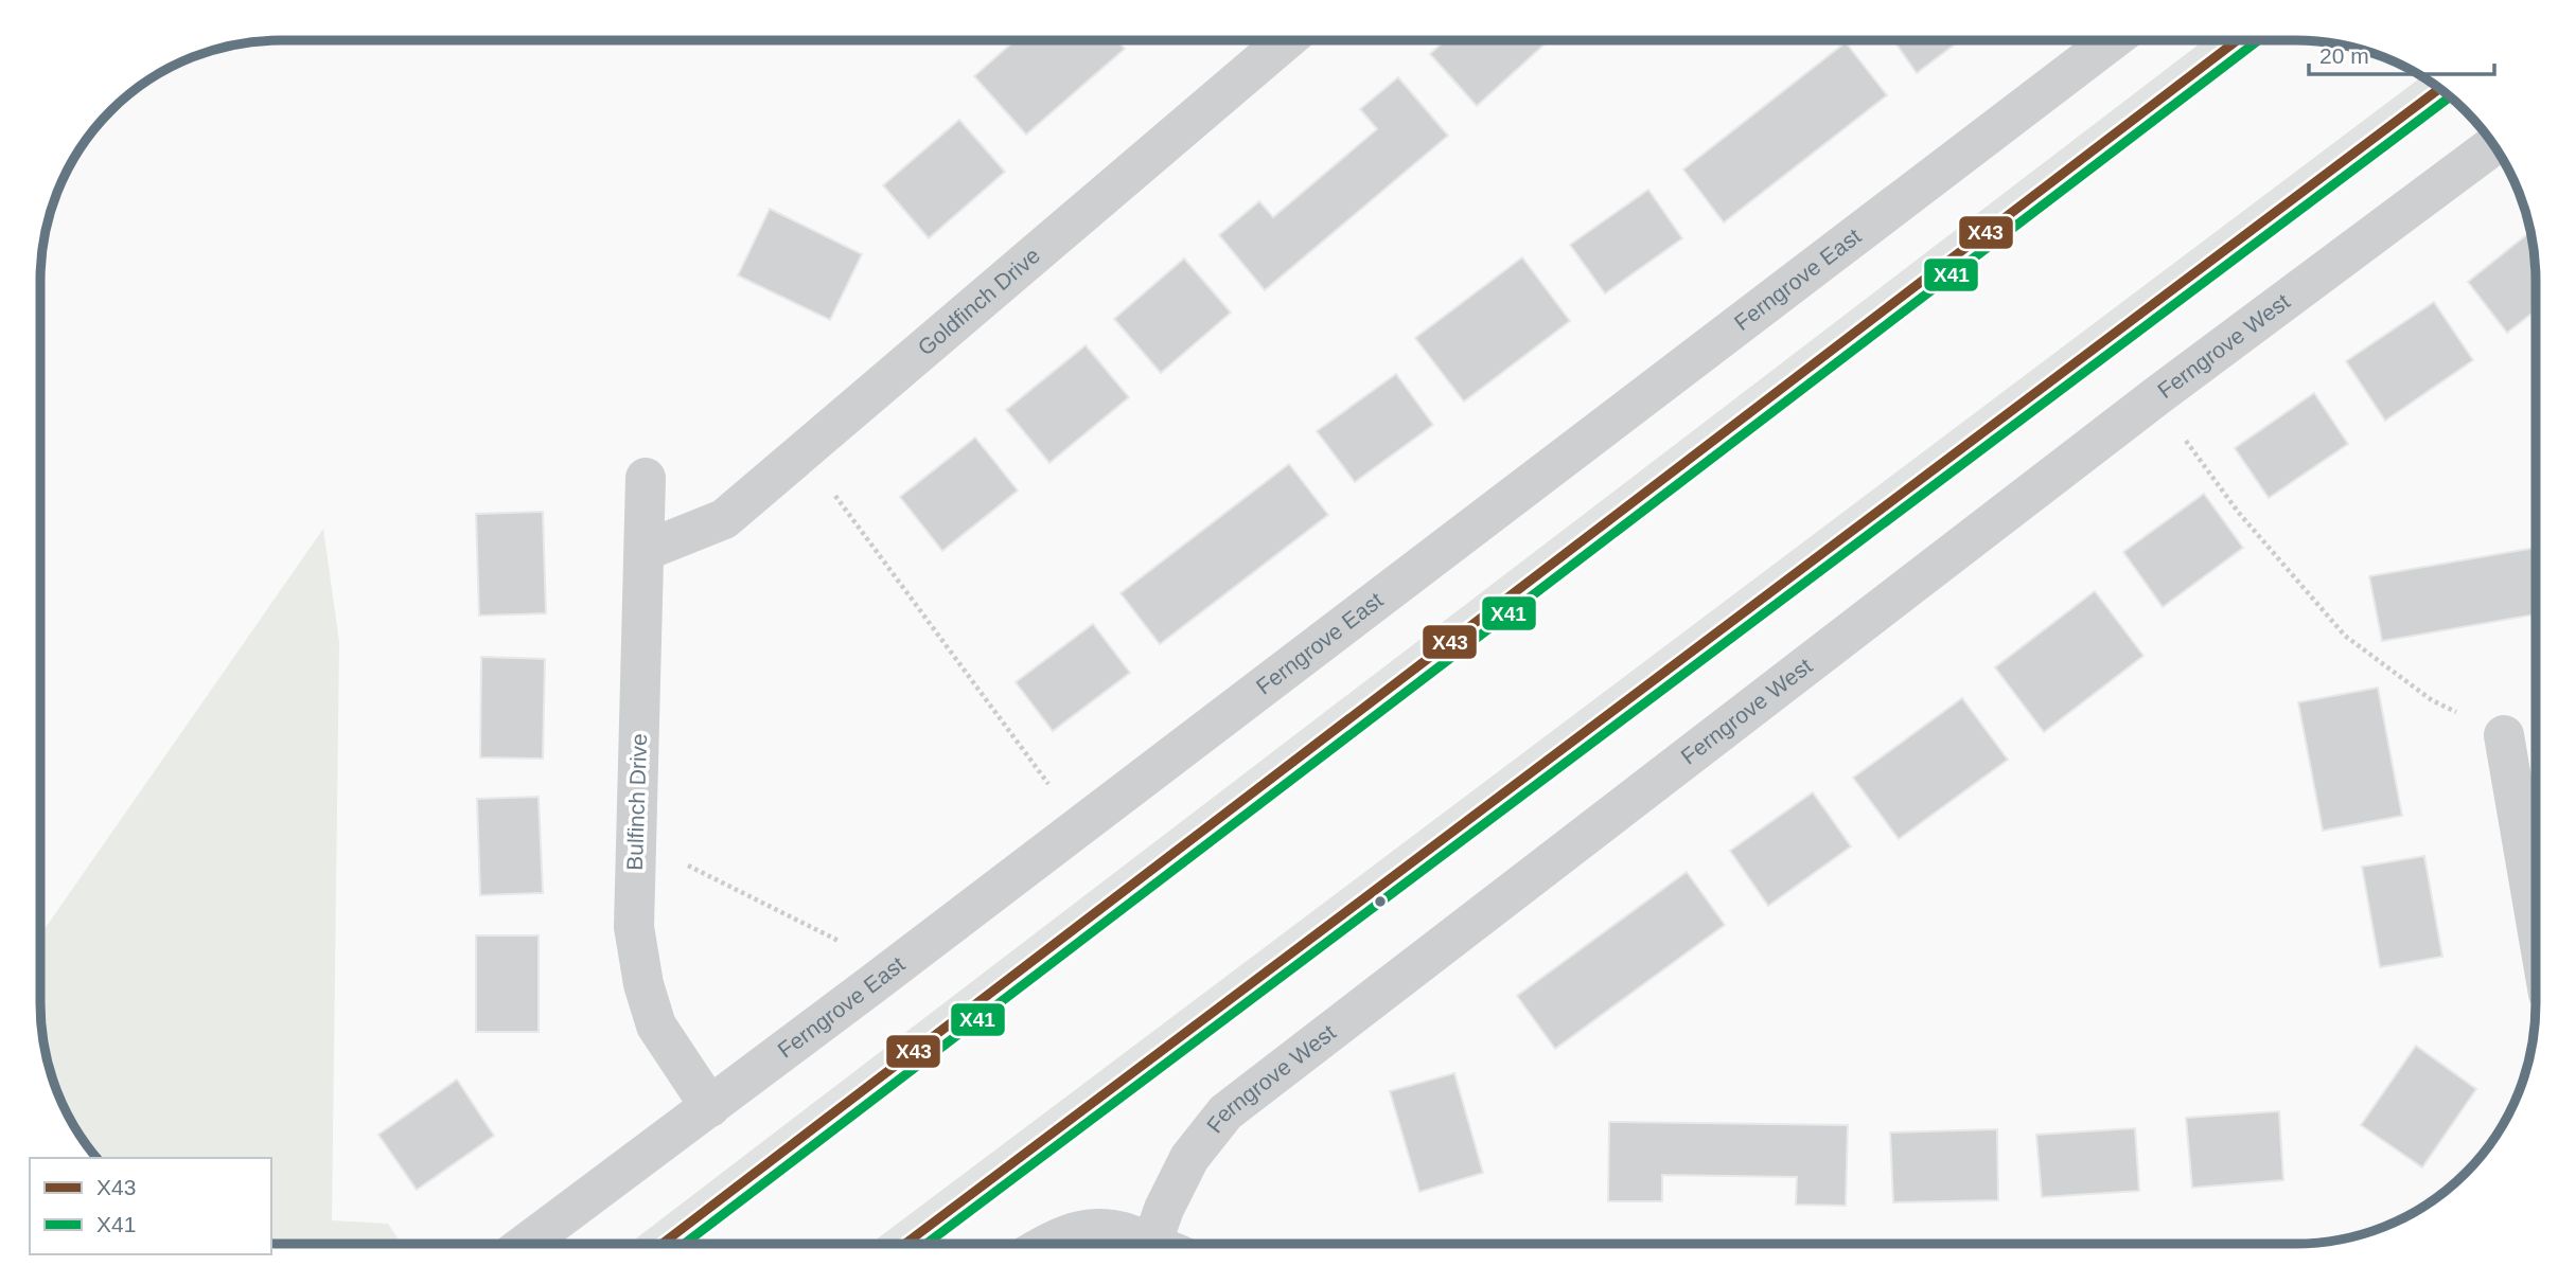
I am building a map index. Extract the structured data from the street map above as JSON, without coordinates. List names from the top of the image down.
{
  "streets": {
    "street": [
      "Ferngrove East",
      "Goldfinch Drive",
      "Ferngrove West",
      "Bulfinch Drive"
    ]
  },
  "crossings": [
    ["Ferngrove East", "Bulfinch Drive"],
    ["Goldfinch Drive", "Bulfinch Drive"]
  ],
  "lines": ["transit line X43", "transit line X41"],
  "legend": ["X43", "X41"],
  "scale_bar": "20 m"
}
